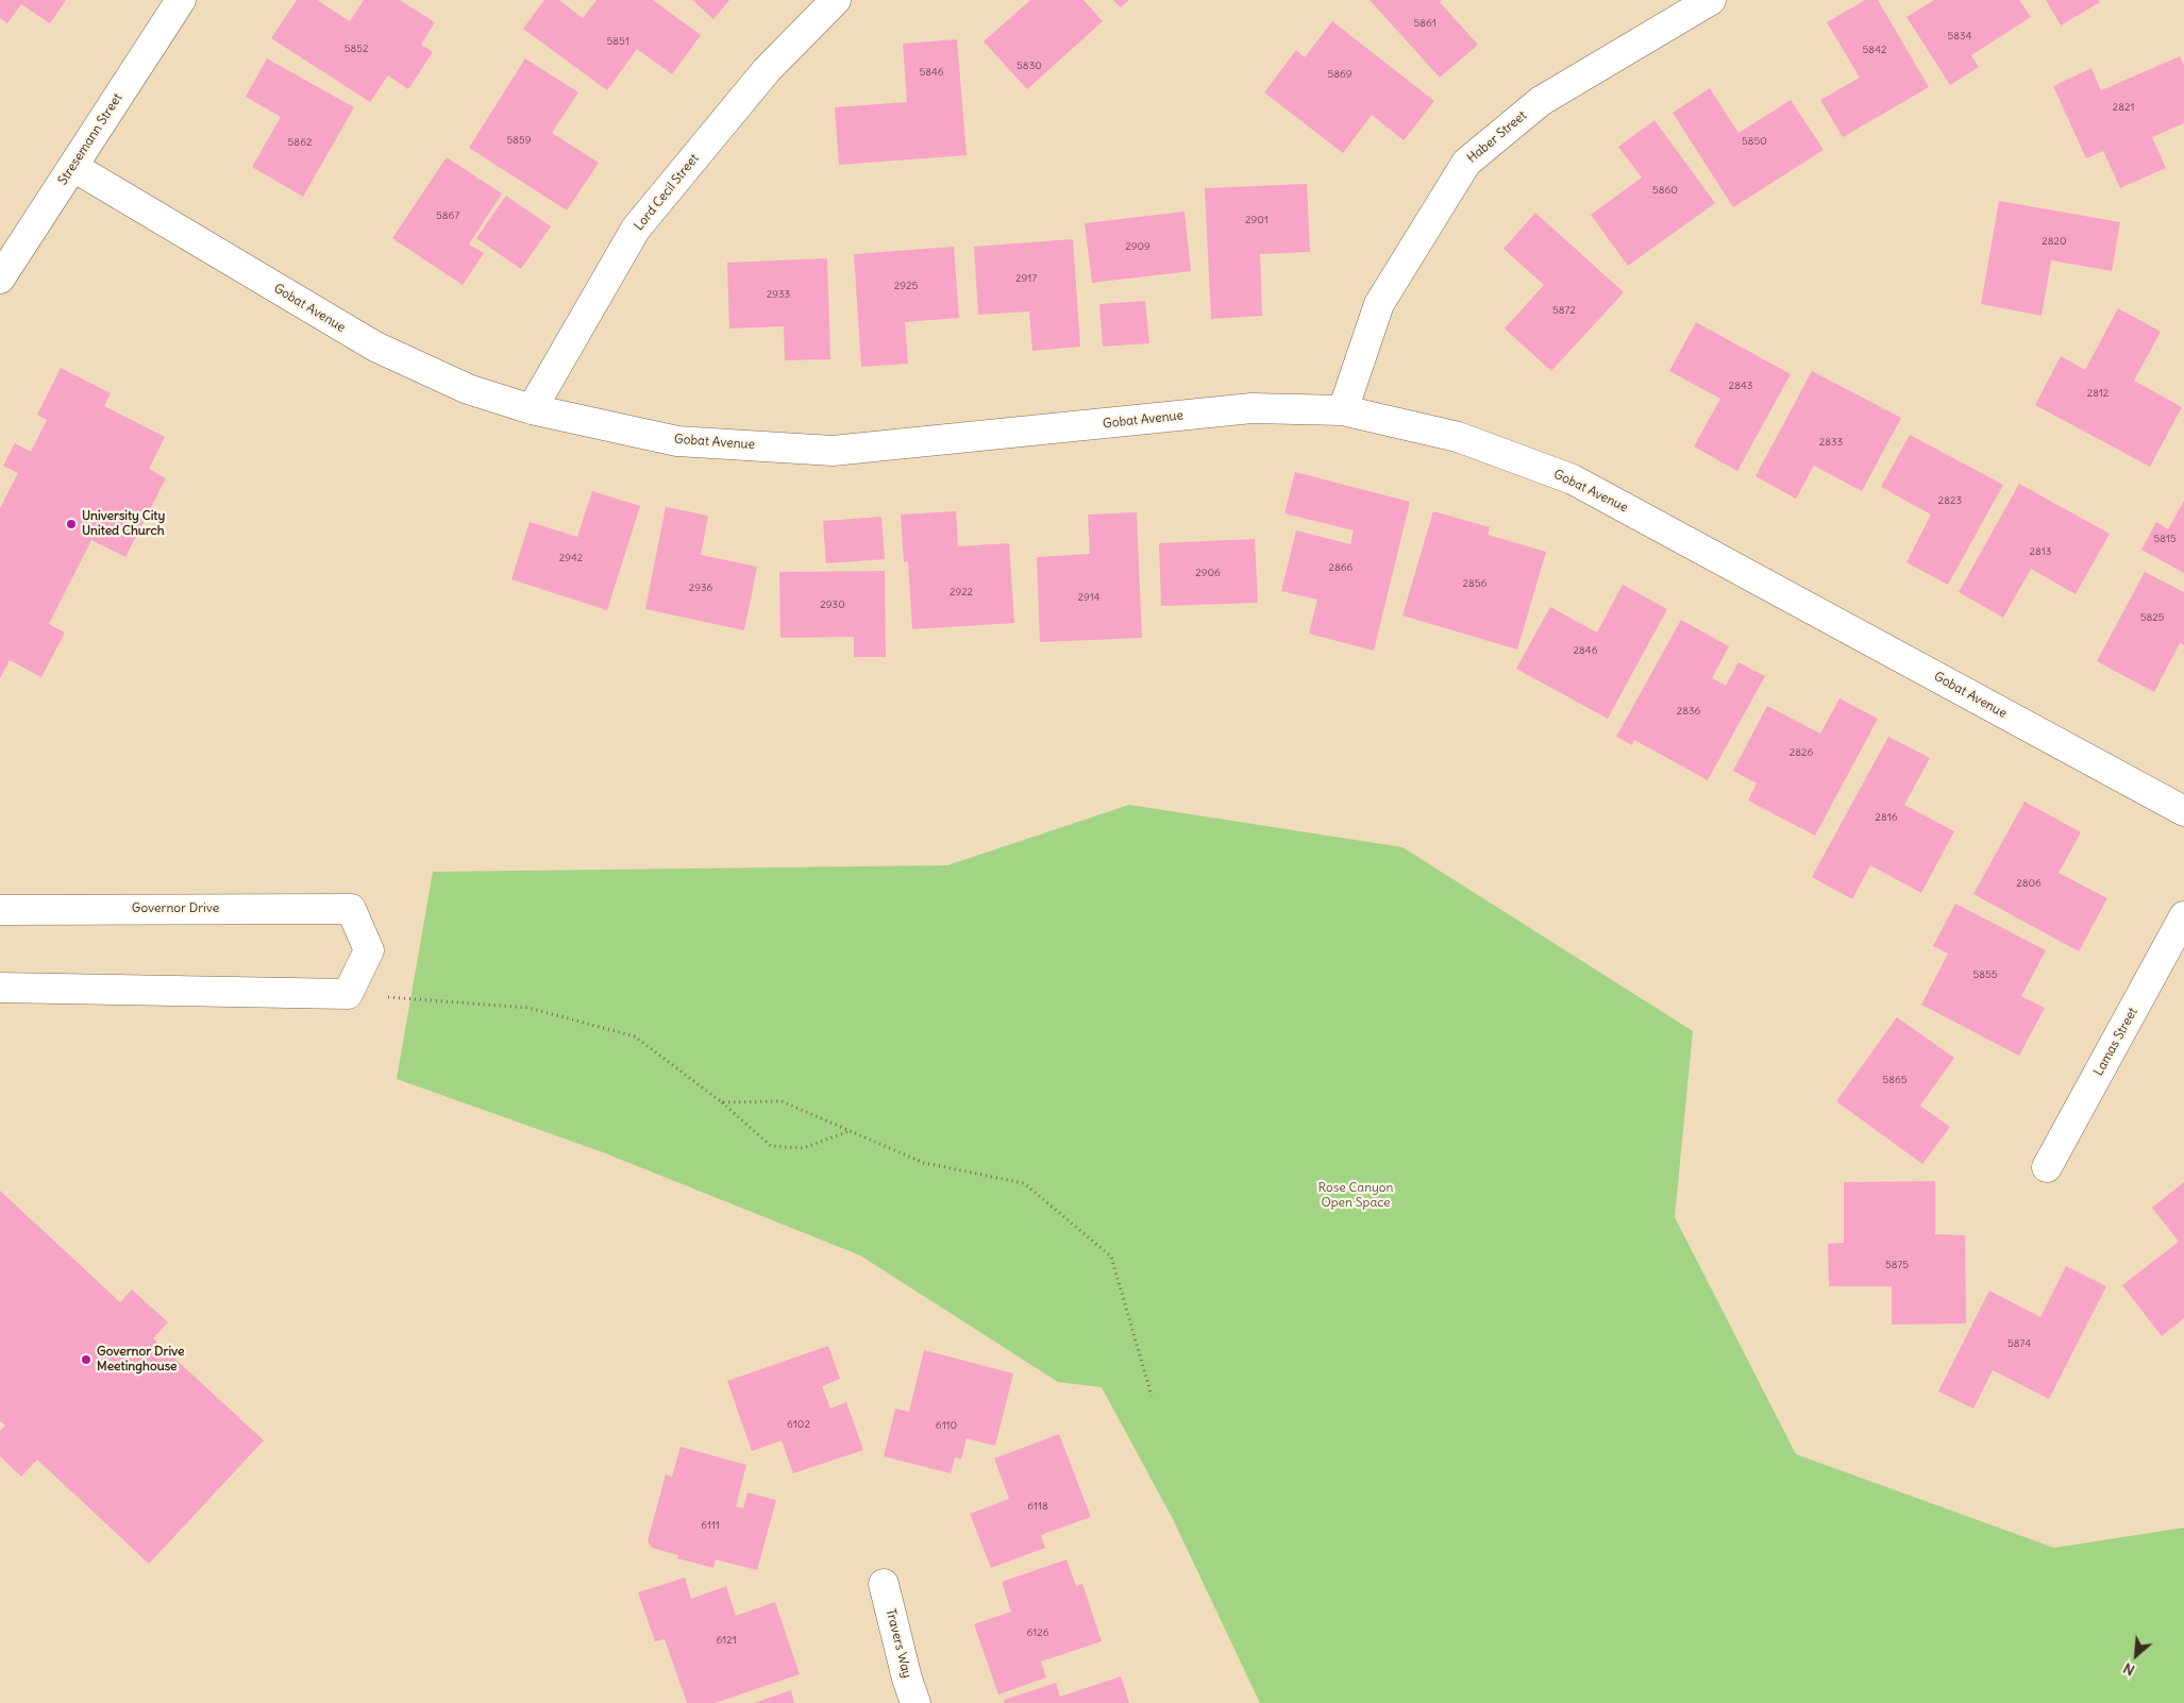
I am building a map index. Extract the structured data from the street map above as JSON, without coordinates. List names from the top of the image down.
{
  "streets": {
    "street": [
      "Haber Street",
      "Stresemann Street",
      "Lord Cecil Street",
      "Gobat Avenue",
      "Governor Drive",
      "Lamas Street",
      "Travers Way"
    ]
  },
  "crossings": [
    ["Haber Street", "Gobat Avenue"],
    ["Stresemann Street", "Gobat Avenue"],
    ["Lord Cecil Street", "Gobat Avenue"]
  ],
  "parks": ["Rose Canyon Open Space"],
  "places": ["University City United Church", "Governor Drive Meetinghouse"],
  "house_numbers": [
    "5861",
    "5834",
    "5851",
    "5852",
    "5842",
    "5830",
    "5846",
    "5869",
    "2821",
    "5859",
    "5850",
    "5862",
    "5860",
    "5867",
    "2901",
    "2820",
    "2909",
    "2917",
    "2925",
    "2933",
    "5872",
    "2843",
    "2812",
    "2833",
    "2823",
    "5815",
    "2813",
    "2942",
    "2866",
    "2906",
    "2856",
    "2936",
    "2922",
    "2914",
    "2930",
    "5825",
    "2846",
    "2836",
    "2826",
    "2816",
    "2806",
    "5855",
    "5865",
    "5875",
    "5874",
    "6102",
    "6110",
    "6118",
    "6111",
    "6126",
    "6121"
  ],
  "north": "bottom left"
}
